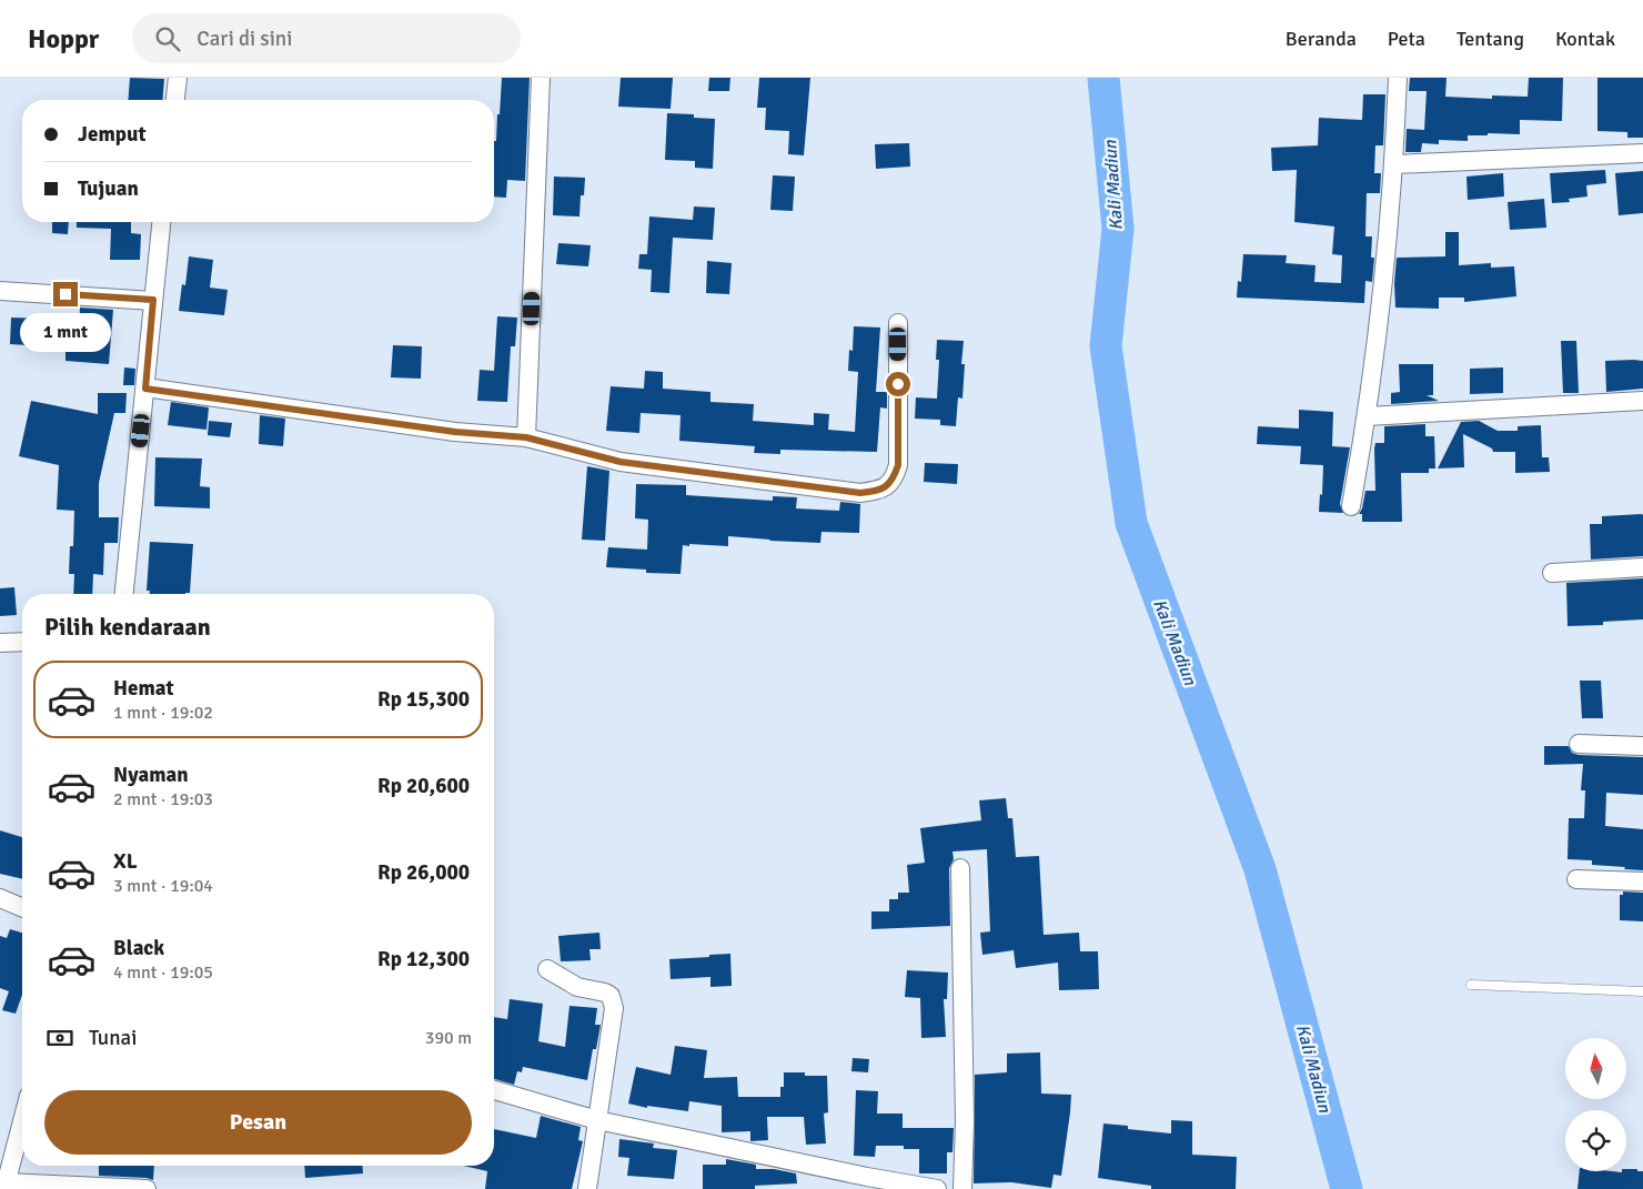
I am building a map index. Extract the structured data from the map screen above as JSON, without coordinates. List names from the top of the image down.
{
  "water": ["Kali Madiun"],
  "north": "top",
  "page": {
    "header": "Hoppr",
    "search": "Cari di sini",
    "nav": [
      "Beranda",
      "Peta",
      "Tentang",
      "Kontak"
    ],
    "banner": ["Jemput", "Tujuan"],
    "bubble": "1 mnt",
    "heading": "Pilih kendaraan",
    "list": [
      {
        "name": "Hemat",
        "note": "1 mnt · 19:02",
        "value": "Rp 15,300"
      },
      {
        "name": "Nyaman",
        "note": "2 mnt · 19:03",
        "value": "Rp 20,600"
      },
      {
        "name": "XL",
        "note": "3 mnt · 19:04",
        "value": "Rp 26,000"
      },
      {
        "name": "Black",
        "note": "4 mnt · 19:05",
        "value": "Rp 12,300"
      }
    ],
    "pay": ["Tunai", "390 m"],
    "buttons": "Pesan"
  }
}
